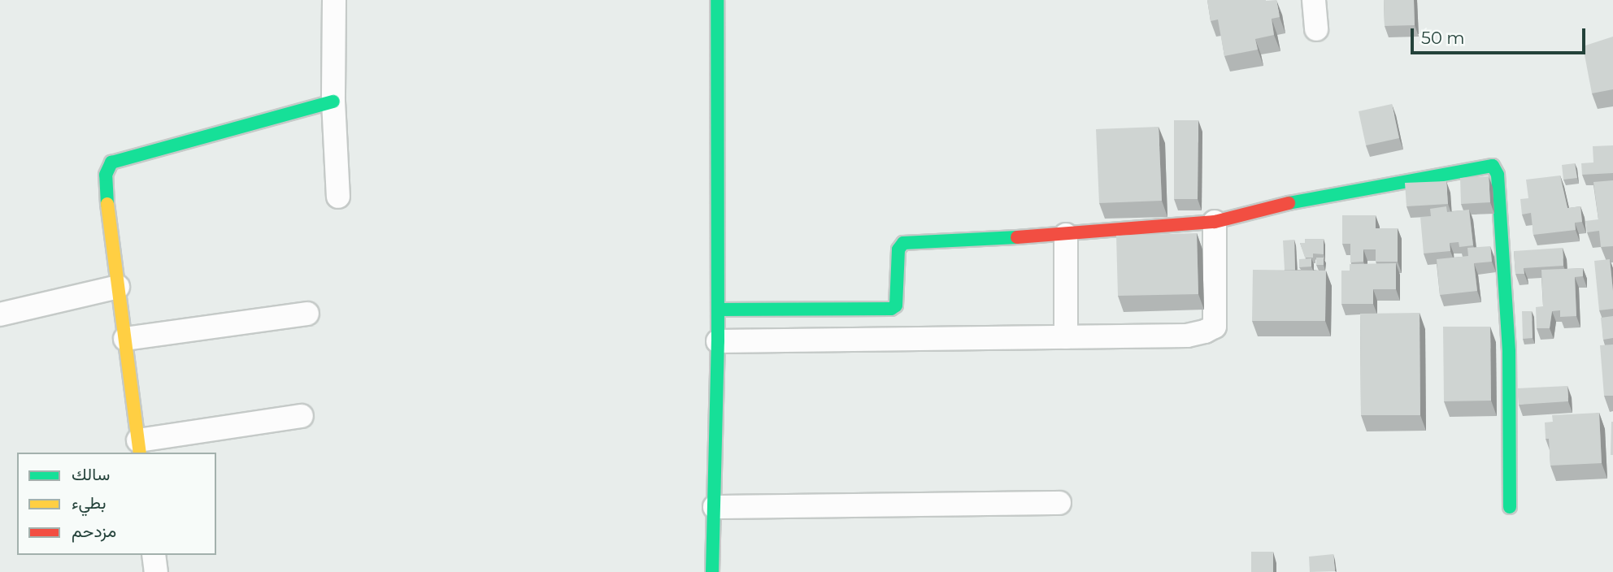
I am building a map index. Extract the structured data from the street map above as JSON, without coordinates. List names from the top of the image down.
{
  "legend": ["سالك", "بطيء", "مزدحم"],
  "scale_bar": "50 m"
}
